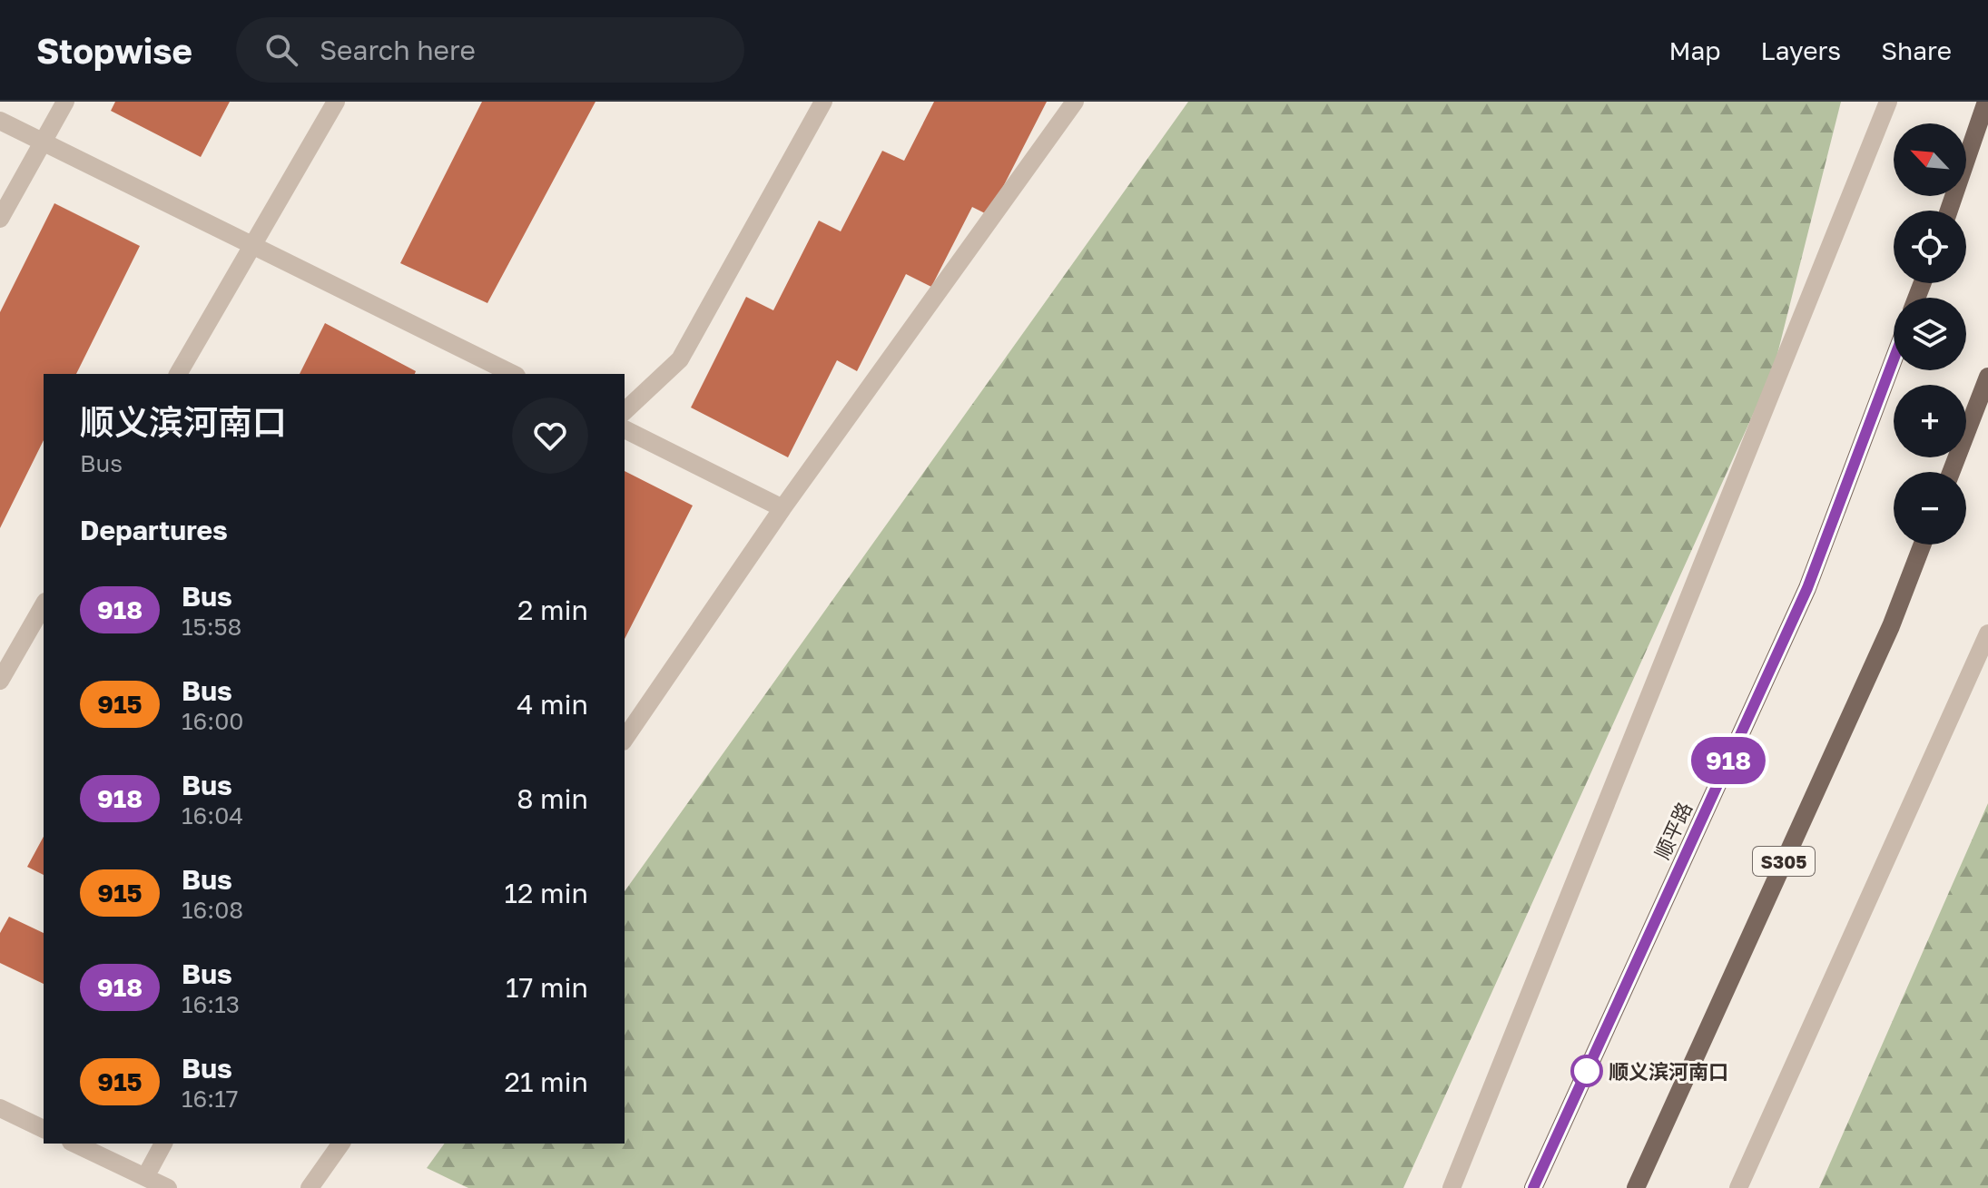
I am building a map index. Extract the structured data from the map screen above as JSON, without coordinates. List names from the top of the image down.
{
  "streets": {
    "main road": ["顺平路", "S305"]
  },
  "places": ["顺义滨河南口"],
  "lines": ["bus line 918"],
  "north": "top left",
  "page": {
    "header": "Stopwise",
    "search": "Search here",
    "nav": ["Map", "Layers", "Share"],
    "on_map": "918",
    "map_buttons": ["+", "−"],
    "heading": [
      ["顺义滨河南口", "Bus"],
      "Departures"
    ],
    "list": [
      {
        "mark": "918",
        "name": "Bus",
        "note": "15:58",
        "value": "2 min"
      },
      {
        "mark": "915",
        "name": "Bus",
        "note": "16:00",
        "value": "4 min"
      },
      {
        "mark": "918",
        "name": "Bus",
        "note": "16:04",
        "value": "8 min"
      },
      {
        "mark": "915",
        "name": "Bus",
        "note": "16:08",
        "value": "12 min"
      },
      {
        "mark": "918",
        "name": "Bus",
        "note": "16:13",
        "value": "17 min"
      },
      {
        "mark": "915",
        "name": "Bus",
        "note": "16:17",
        "value": "21 min"
      }
    ]
  }
}
